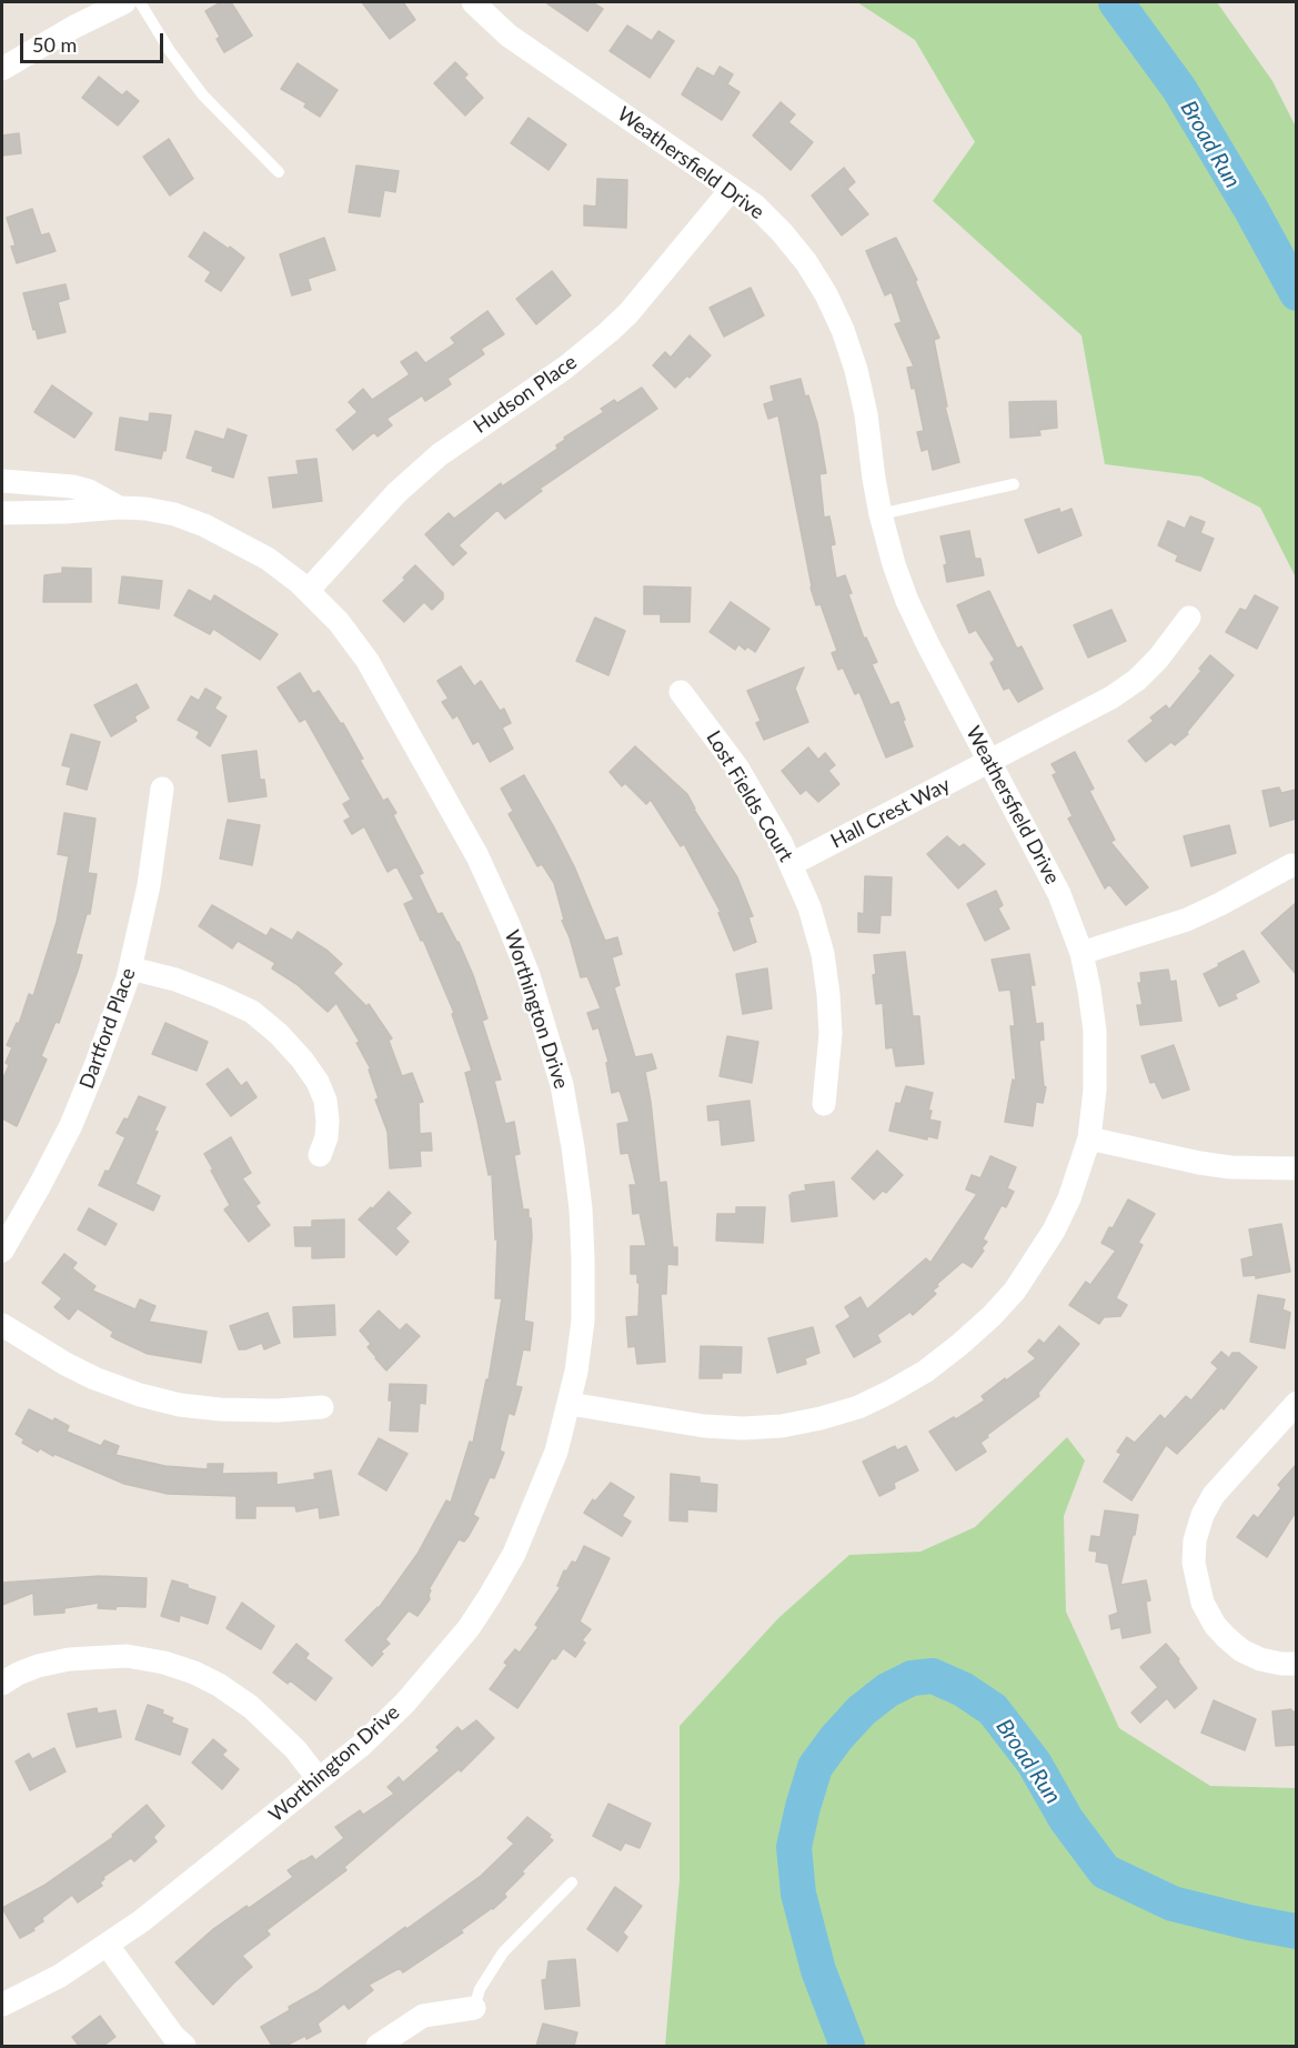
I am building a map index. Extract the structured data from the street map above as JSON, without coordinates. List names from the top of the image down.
{
  "streets": {
    "street": [
      "Weathersfield Drive",
      "Hudson Place",
      "Lost Fields Court",
      "Hall Crest Way",
      "Worthington Drive",
      "Dartford Place"
    ]
  },
  "crossings": [
    ["Weathersfield Drive", "Hudson Place"],
    ["Weathersfield Drive", "Hall Crest Way"],
    ["Weathersfield Drive", "Worthington Drive"],
    ["Hudson Place", "Worthington Drive"],
    ["Lost Fields Court", "Hall Crest Way"]
  ],
  "water": ["Broad Run"],
  "scale_bar": "50 m"
}
